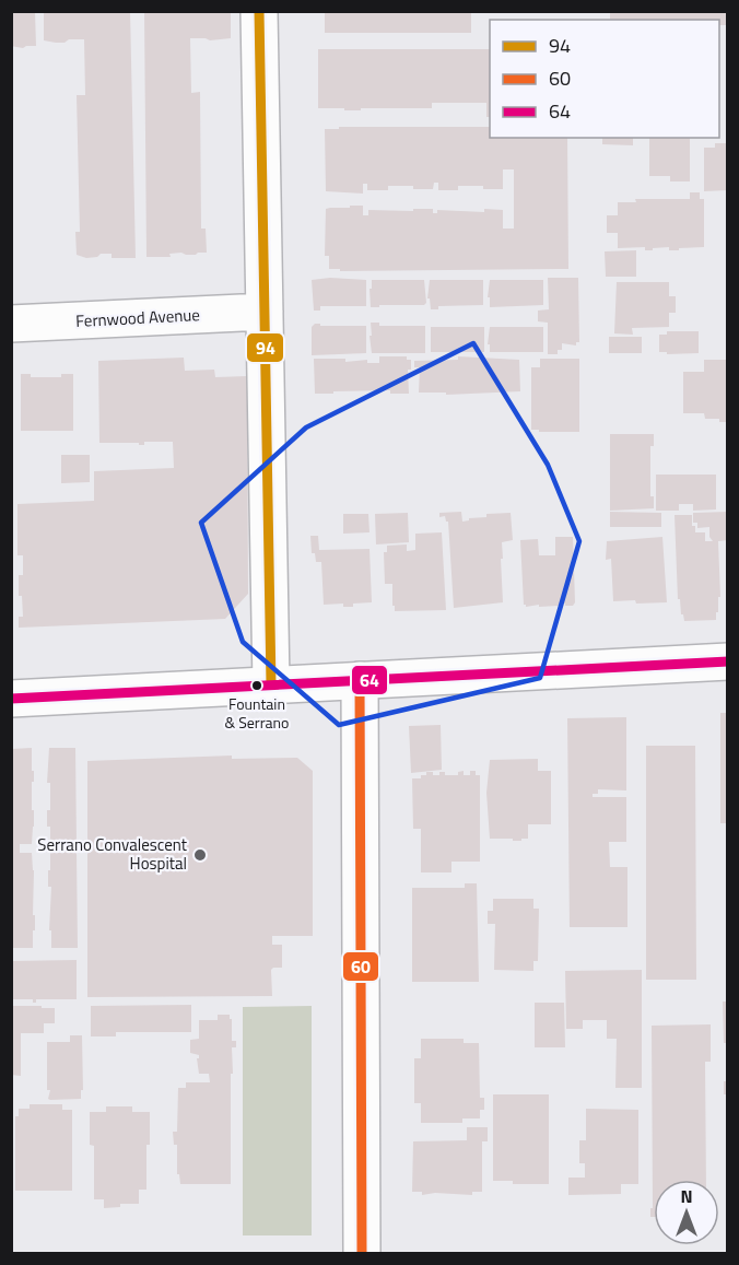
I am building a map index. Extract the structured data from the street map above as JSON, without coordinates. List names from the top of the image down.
{
  "streets": {
    "street": ["Fernwood Avenue"]
  },
  "places": ["Fountain & Serrano", "Serrano Convalescent Hospital"],
  "lines": ["transit line 94", "transit line 64", "transit line 60"],
  "legend": ["94", "60", "64"],
  "north": "top"
}
